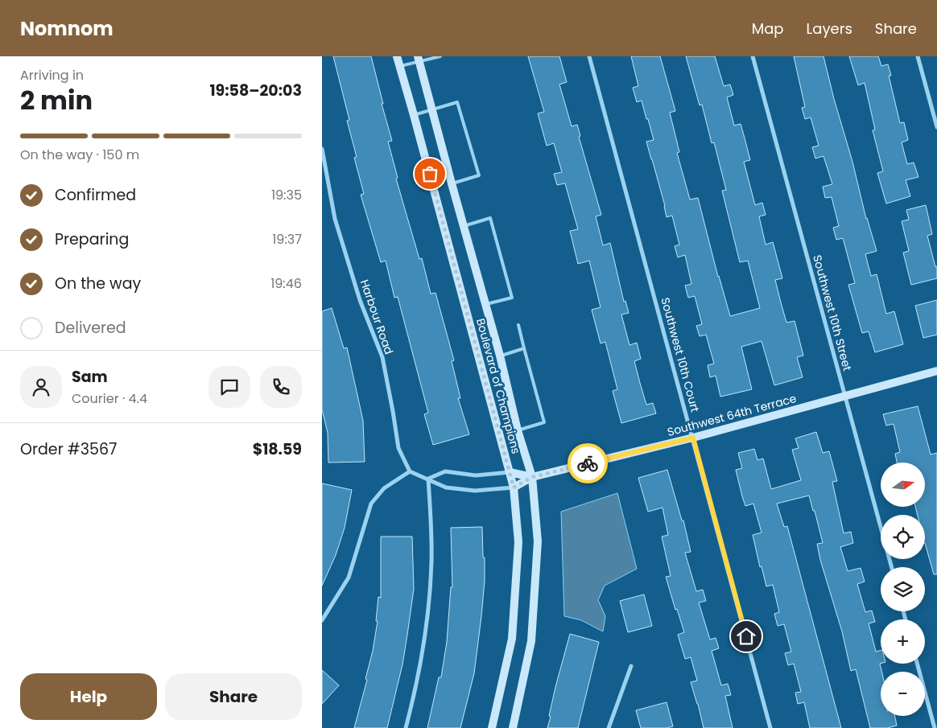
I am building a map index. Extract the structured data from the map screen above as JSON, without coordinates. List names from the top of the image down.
{
  "streets": {
    "street": [
      "Southwest 10th Street",
      "Harbour Road",
      "Southwest 10th Court",
      "Boulevard of Champions",
      "Southwest 64th Terrace"
    ]
  },
  "crossings": [
    ["Southwest 10th Street", "Southwest 64th Terrace"],
    ["Southwest 10th Court", "Southwest 64th Terrace"],
    ["Boulevard of Champions", "Southwest 64th Terrace"]
  ],
  "north": "right",
  "page": {
    "header": "Nomnom",
    "nav": ["Map", "Layers", "Share"],
    "heading": ["2 min", "Arriving in", "19:58–20:03"],
    "panel": [
      "Sam",
      "Courier · 4.4",
      "Order #3567",
      "$18.59"
    ],
    "bar": "On the way · 150 m",
    "list": [
      ["Confirmed", "19:35"],
      ["Preparing", "19:37"],
      ["On the way", "19:46"],
      "Delivered"
    ],
    "map_buttons": ["+", "−"],
    "buttons": ["Help", "Share"]
  }
}
